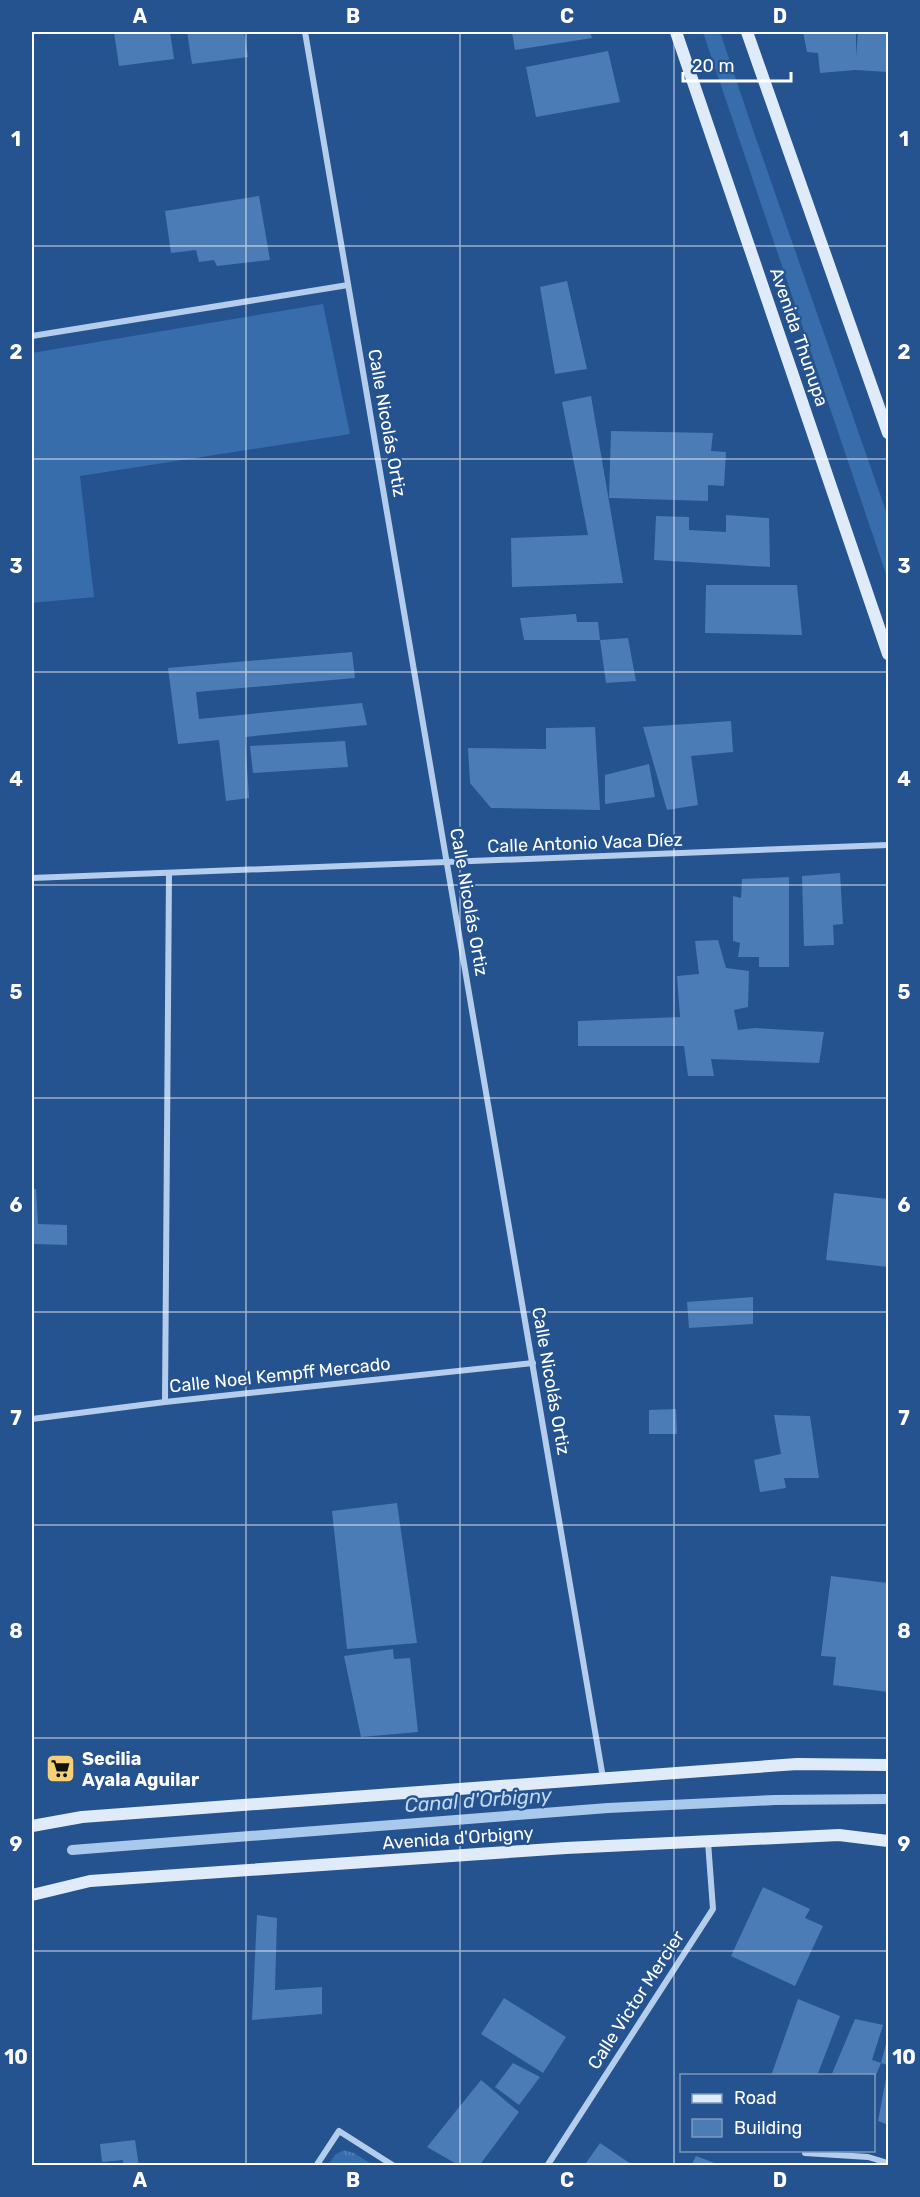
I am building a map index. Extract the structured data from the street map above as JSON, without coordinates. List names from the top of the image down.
{
  "streets": {
    "main road": ["Avenida Thunupa", "Avenida d'Orbigny"],
    "street": [
      "Calle Nicolás Ortiz",
      "Calle Antonio Vaca Díez",
      "Calle Noel Kempff Mercado",
      "Calle Victor Mercier"
    ]
  },
  "crossings": [
    ["Calle Nicolás Ortiz", "Calle Antonio Vaca Díez"],
    ["Calle Nicolás Ortiz", "Calle Noel Kempff Mercado"],
    ["Avenida d'Orbigny", "Calle Victor Mercier"]
  ],
  "water": ["Canal d'Orbigny"],
  "places": {
    "supermarket": ["Secilia Ayala Aguilar"]
  },
  "legend": ["Road", "Building"],
  "scale_bar": "20 m",
  "grid": {
    "columns": [
      "A",
      "B",
      "C",
      "D"
    ],
    "rows": [
      "1",
      "2",
      "3",
      "4",
      "5",
      "6",
      "7",
      "8",
      "9",
      "10"
    ]
  }
}
